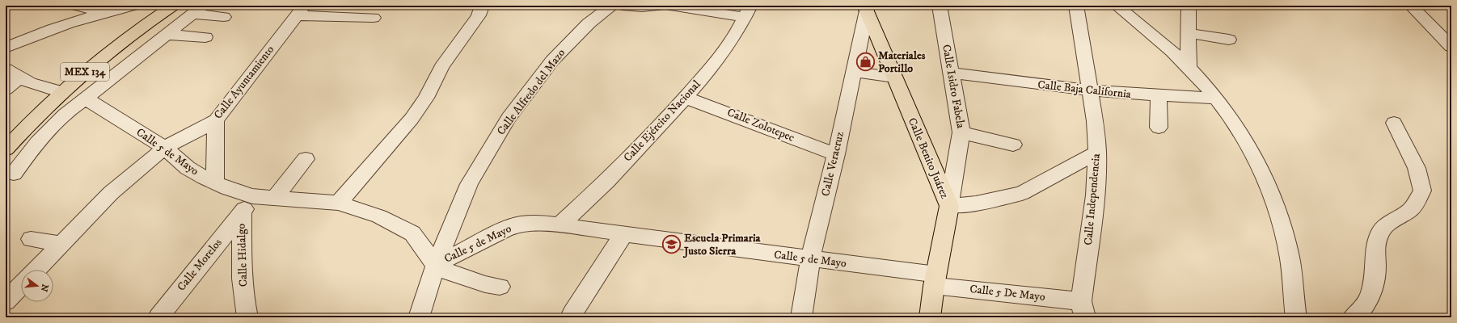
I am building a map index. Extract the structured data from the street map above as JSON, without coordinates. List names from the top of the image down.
{
  "streets": {
    "main road": ["MEX 134", "Calle Benito Juárez"],
    "street": [
      "Calle Ayuntamiento",
      "Calle Isidro Fabela",
      "Calle Baja California",
      "Calle Alfredo del Mazo",
      "Calle Ejército Nacional",
      "Calle Zolotepec",
      "Calle 5 de Mayo",
      "Calle Veracruz",
      "Calle Independencia",
      "Calle Hidalgo",
      "Calle Morelos",
      "Calle 5 De Mayo"
    ]
  },
  "crossings": [
    ["Calle Ayuntamiento", "Calle 5 de Mayo"],
    ["Calle Isidro Fabela", "Calle Baja California"],
    ["Calle Isidro Fabela", "Calle Benito Juárez"],
    ["Calle Baja California", "Calle Independencia"],
    ["Calle Alfredo del Mazo", "Calle 5 de Mayo"],
    ["Calle Ejército Nacional", "Calle Zolotepec"],
    ["Calle Ejército Nacional", "Calle 5 de Mayo"],
    ["Calle Zolotepec", "Calle Veracruz"],
    ["Calle 5 de Mayo", "Calle Benito Juárez"],
    ["Calle 5 de Mayo", "Calle Veracruz"],
    ["Calle 5 de Mayo", "Calle Hidalgo"],
    ["Calle 5 de Mayo", "Calle 5 De Mayo"],
    ["Calle Benito Juárez", "Calle Veracruz"],
    ["Calle Benito Juárez", "Calle 5 De Mayo"],
    ["Calle Independencia", "Calle 5 De Mayo"],
    ["Calle Hidalgo", "Calle Morelos"]
  ],
  "places": {
    "shop": ["Materiales Portillo"],
    "school or university": ["Escuela Primaria Justo Sierra"]
  },
  "north": "right"
}
